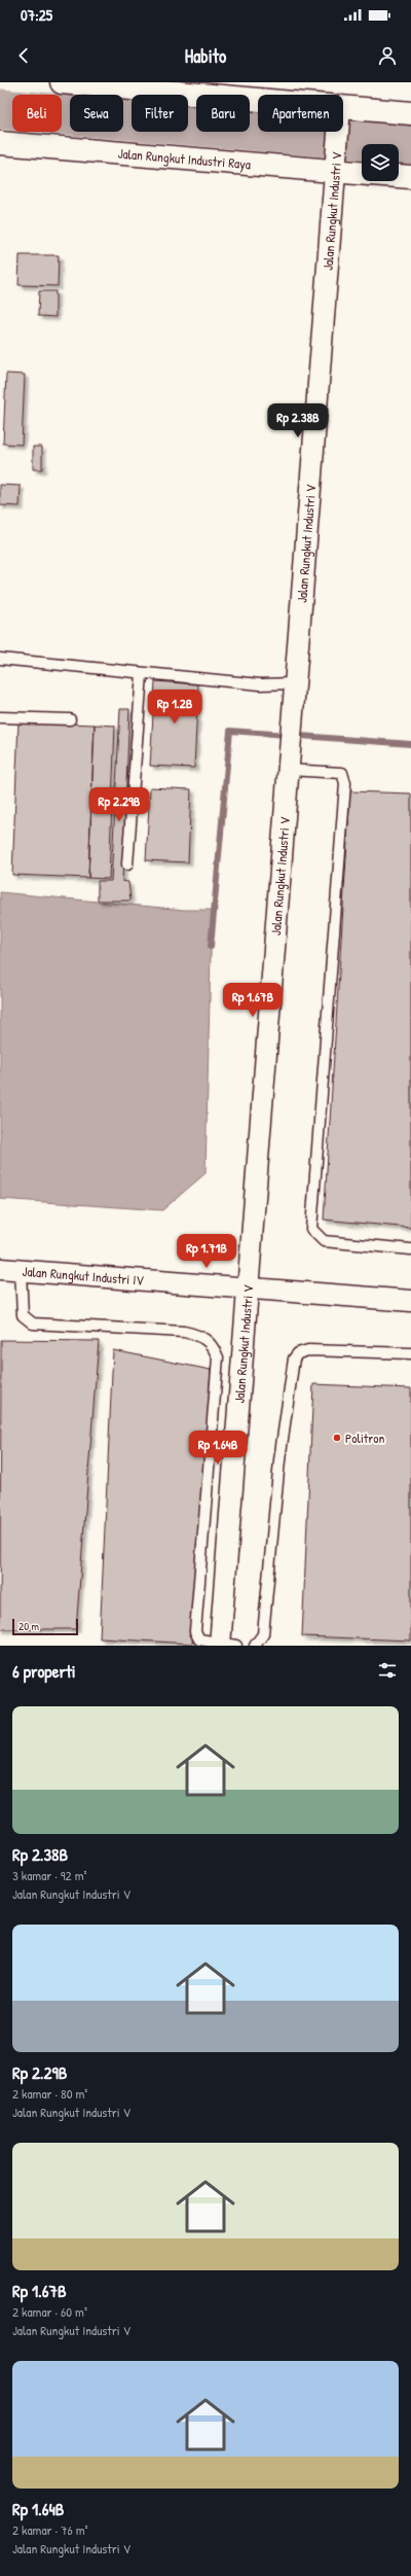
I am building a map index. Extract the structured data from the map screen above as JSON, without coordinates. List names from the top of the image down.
{
  "streets": {
    "main road": ["Jalan Rungkut Industri Raya"],
    "street": ["Jalan Rungkut Industri V", "Jalan Rungkut Industri IV"]
  },
  "crossings": [
    ["Jalan Rungkut Industri Raya", "Jalan Rungkut Industri V"],
    ["Jalan Rungkut Industri V", "Jalan Rungkut Industri IV"]
  ],
  "places": ["Politron"],
  "scale_bar": "20 m",
  "page": {
    "status": "07:25",
    "header": "Habito",
    "chip": [
      "Beli",
      "Sewa",
      "Filter",
      "Baru",
      "Apartemen"
    ],
    "price": [
      "Rp 2.38B",
      "Rp 1.2B",
      "Rp 2.29B",
      "Rp 1.67B",
      "Rp 1.71B",
      "Rp 1.64B"
    ],
    "scale": "20 m",
    "heading": "6 properti",
    "list": [
      {
        "name": "Rp 2.38B",
        "note": "3 kamar · 92 m² · Jalan Rungkut Industri V"
      },
      {
        "name": "Rp 2.29B",
        "note": "2 kamar · 80 m² · Jalan Rungkut Industri V"
      },
      {
        "name": "Rp 1.67B",
        "note": "2 kamar · 60 m² · Jalan Rungkut Industri V"
      },
      {
        "name": "Rp 1.64B",
        "note": "2 kamar · 76 m² · Jalan Rungkut Industri V"
      }
    ]
  }
}
